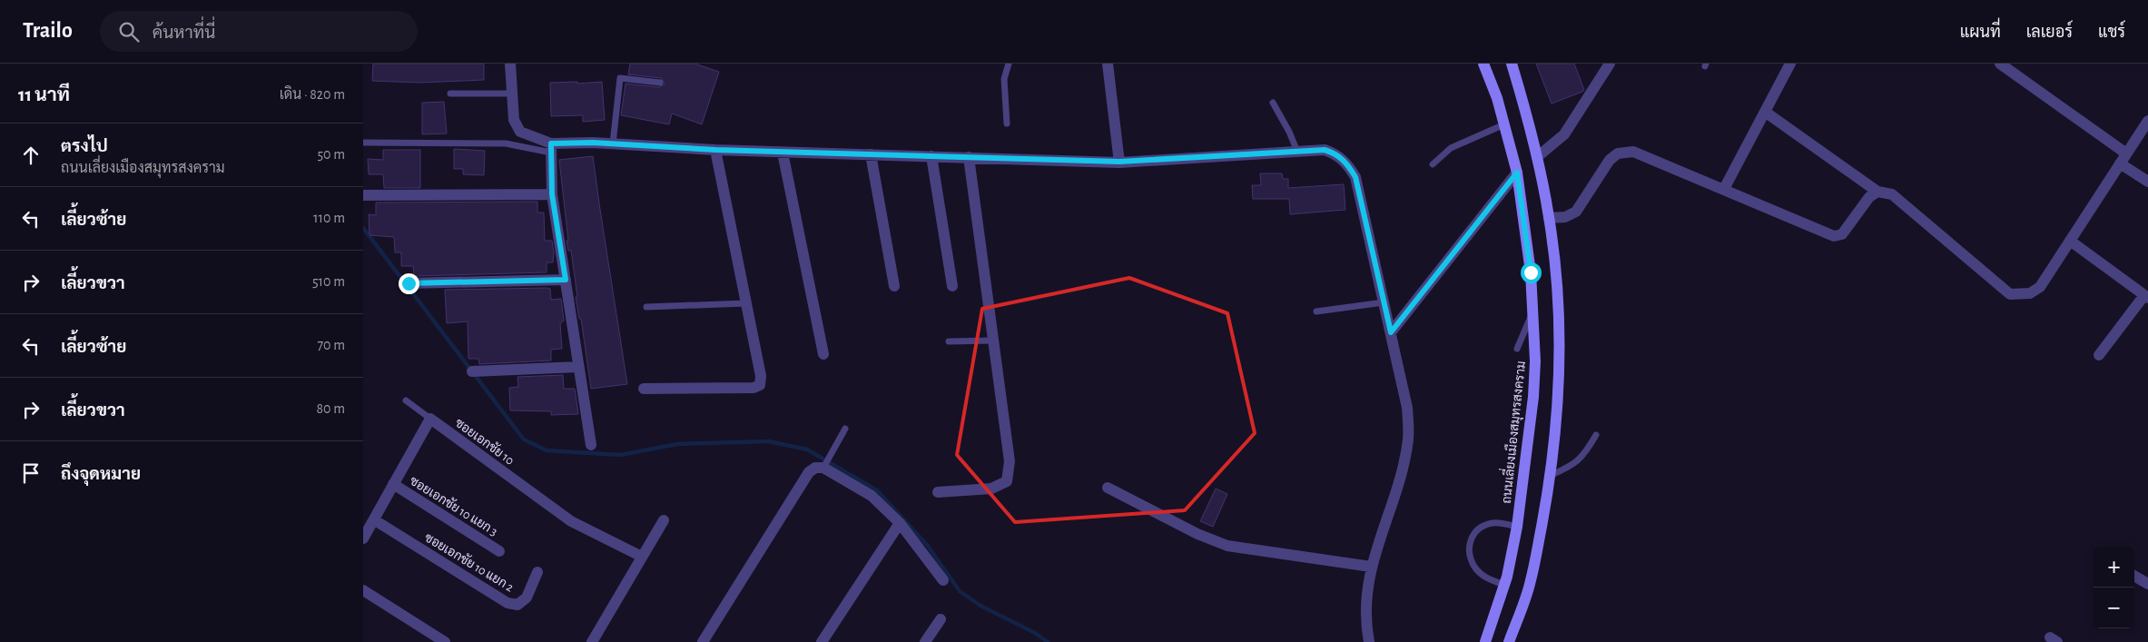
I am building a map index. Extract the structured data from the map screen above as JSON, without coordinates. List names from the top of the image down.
{
  "streets": {
    "main road": ["ถนนเลี่ยงเมืองสมุทรสงคราม"],
    "street": ["ซอยเอกชัย 10", "ซอยเอกชัย 10 แยก 3", "ซอยเอกชัย 10 แยก 2"]
  },
  "page": {
    "header": "Trailo",
    "search": "ค้นหาที่นี่",
    "nav": ["แผนที่", "เลเยอร์", "แชร์"],
    "heading": ["11 นาที", "เดิน · 820 m"],
    "list": [
      ["ตรงไป", "ถนนเลี่ยงเมืองสมุทรสงคราม", "50 m"],
      ["เลี้ยวซ้าย", "110 m"],
      ["เลี้ยวขวา", "510 m"],
      ["เลี้ยวซ้าย", "70 m"],
      ["เลี้ยวขวา", "80 m"],
      "ถึงจุดหมาย"
    ],
    "map_buttons": ["+", "−"]
  }
}
